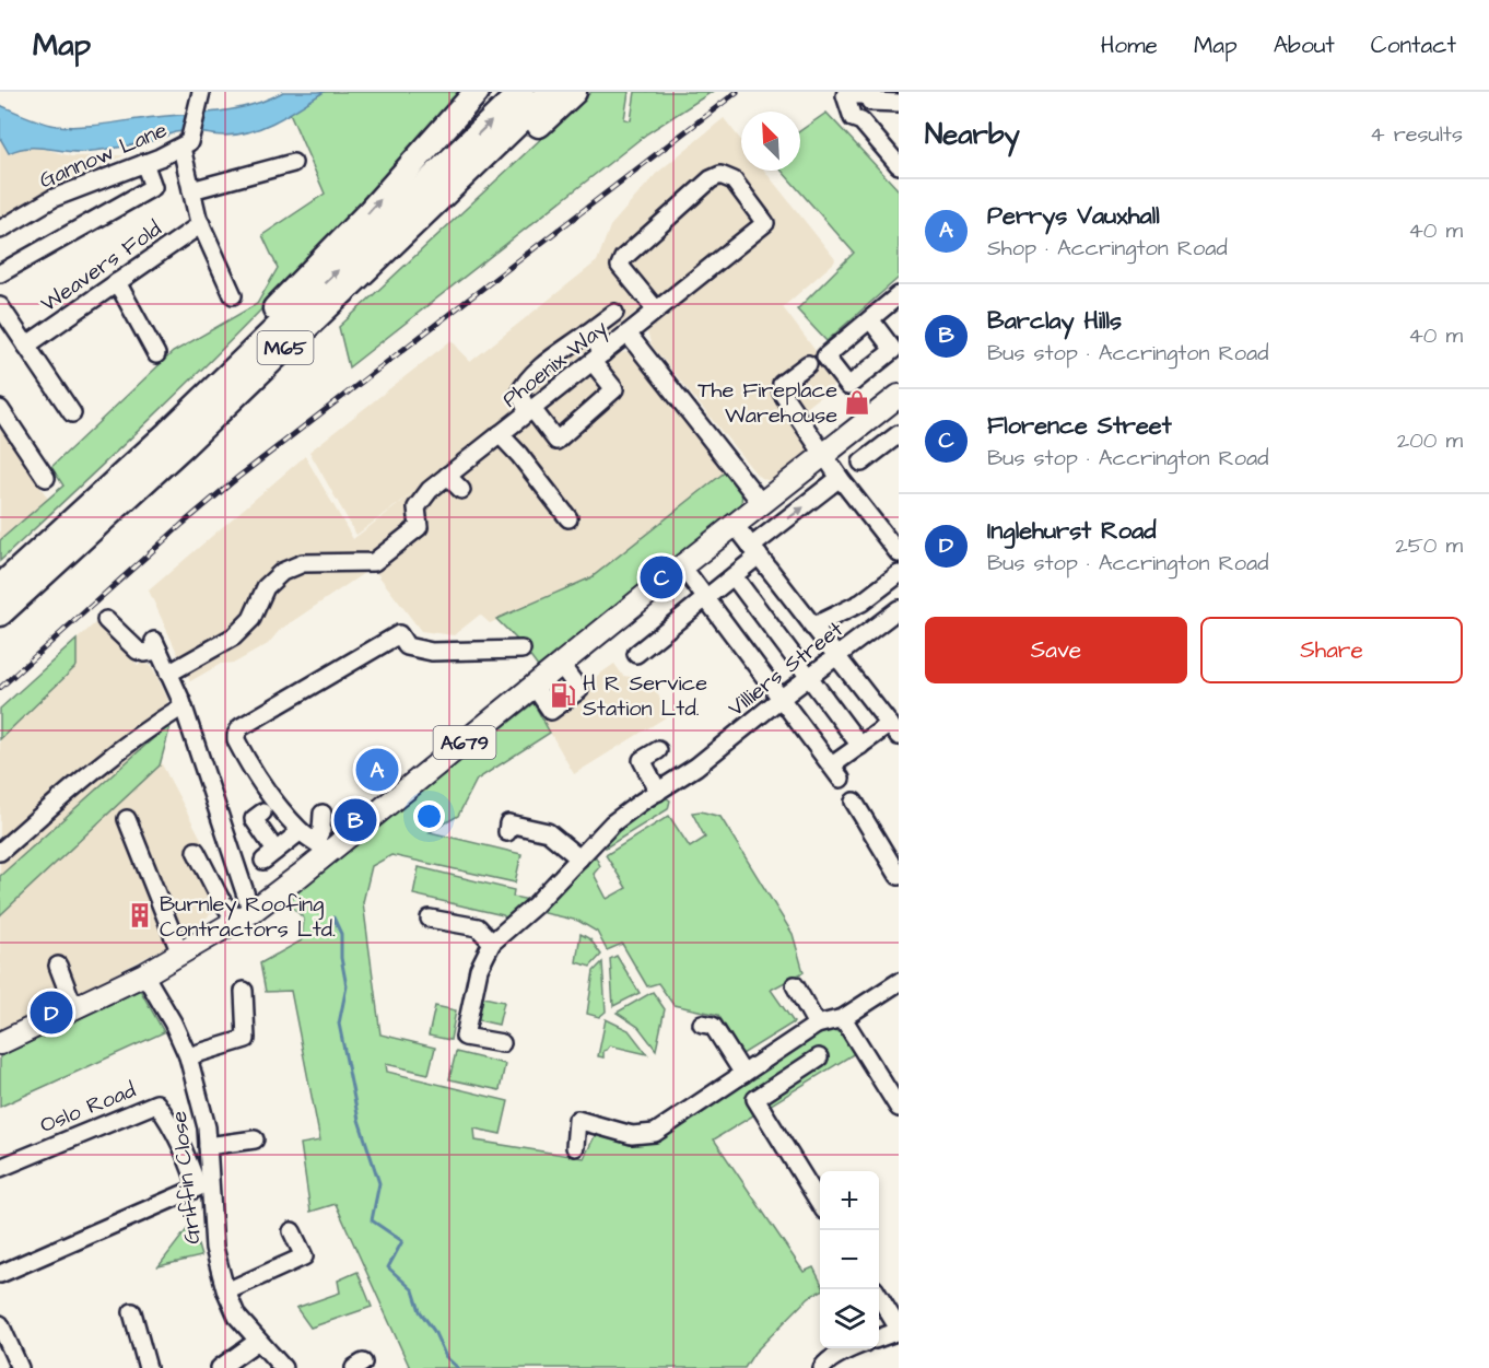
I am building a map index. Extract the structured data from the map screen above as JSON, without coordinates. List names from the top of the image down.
{
  "streets": {
    "highway": ["M65"],
    "main road": ["A679"],
    "street": [
      "Gannow Lane",
      "Weavers Fold",
      "Phoenix Way",
      "Villiers Street",
      "Oslo Road",
      "Griffin Close"
    ]
  },
  "crossings": [
    ["Phoenix Way", "A679"],
    ["A679", "Griffin Close"]
  ],
  "places": {
    "shop": ["The Fireplace Warehouse"],
    "fuel station": ["H R Service Station Ltd."],
    "building": ["Burnley Roofing Contractors Ltd."]
  },
  "north": "top left",
  "page": {
    "header": "Map",
    "nav": [
      "Home",
      "Map",
      "About",
      "Contact"
    ],
    "heading": ["Nearby", "4 results"],
    "list": [
      {
        "mark": "A",
        "name": "Perrys Vauxhall",
        "note": "Shop · Accrington Road",
        "value": "40 m"
      },
      {
        "mark": "B",
        "name": "Barclay Hills",
        "note": "Bus stop · Accrington Road",
        "value": "40 m"
      },
      {
        "mark": "C",
        "name": "Florence Street",
        "note": "Bus stop · Accrington Road",
        "value": "200 m"
      },
      {
        "mark": "D",
        "name": "Inglehurst Road",
        "note": "Bus stop · Accrington Road",
        "value": "250 m"
      }
    ],
    "pins": [
      "C",
      "A",
      "B",
      "D"
    ],
    "buttons": ["Save", "Share"],
    "map_buttons": ["+", "−"]
  }
}
